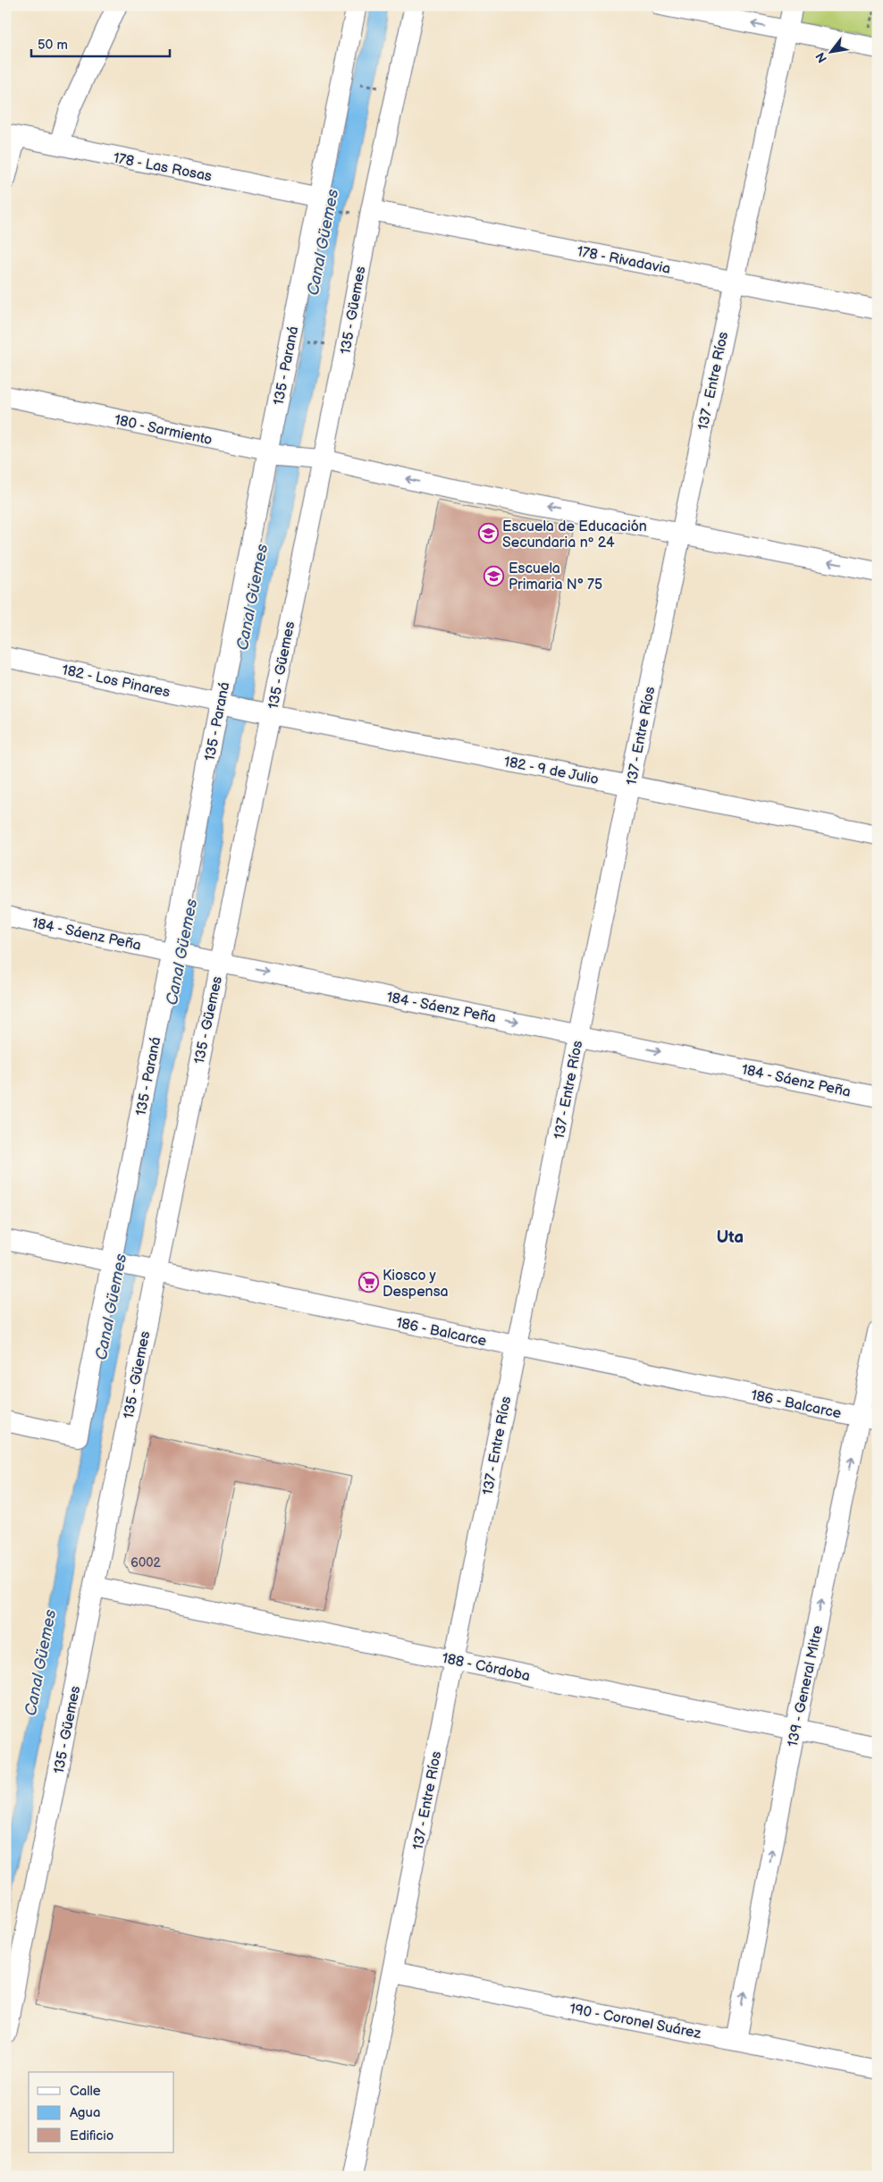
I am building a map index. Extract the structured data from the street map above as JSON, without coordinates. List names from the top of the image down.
{
  "streets": {
    "street": [
      "178 - Las Rosas",
      "178 - Rivadavia",
      "135 - Güemes",
      "135 - Paraná",
      "137 - Entre Ríos",
      "180 - Sarmiento",
      "182 - Los Pinares",
      "182 - 9 de Julio",
      "184 - Sáenz Peña",
      "186 - Balcarce",
      "188 - Córdoba",
      "139 - General Mitre",
      "190 - Coronel Suárez"
    ]
  },
  "crossings": [
    ["178 - Las Rosas", "135 - Paraná"],
    ["178 - Rivadavia", "135 - Güemes"],
    ["178 - Rivadavia", "137 - Entre Ríos"],
    ["135 - Güemes", "180 - Sarmiento"],
    ["135 - Güemes", "182 - 9 de Julio"],
    ["135 - Güemes", "184 - Sáenz Peña"],
    ["135 - Güemes", "186 - Balcarce"],
    ["135 - Güemes", "188 - Córdoba"],
    ["135 - Paraná", "180 - Sarmiento"],
    ["135 - Paraná", "182 - Los Pinares"],
    ["135 - Paraná", "182 - 9 de Julio"],
    ["135 - Paraná", "184 - Sáenz Peña"],
    ["135 - Paraná", "186 - Balcarce"],
    ["137 - Entre Ríos", "180 - Sarmiento"],
    ["137 - Entre Ríos", "182 - 9 de Julio"],
    ["137 - Entre Ríos", "184 - Sáenz Peña"],
    ["137 - Entre Ríos", "186 - Balcarce"],
    ["137 - Entre Ríos", "188 - Córdoba"],
    ["137 - Entre Ríos", "190 - Coronel Suárez"],
    ["182 - Los Pinares", "182 - 9 de Julio"],
    ["186 - Balcarce", "139 - General Mitre"],
    ["188 - Córdoba", "139 - General Mitre"],
    ["139 - General Mitre", "190 - Coronel Suárez"]
  ],
  "one_way": ["180 - Sarmiento", "184 - Sáenz Peña", "139 - General Mitre"],
  "districts": ["Uta"],
  "water": ["Canal Güemes"],
  "places": {
    "school or university": ["Escuela de Educación Secundaria nº 24", "Escuela Primaria N° 75"],
    "supermarket": ["Kiosco y Despensa"]
  },
  "house_numbers": ["6002"],
  "legend": ["Calle", "Agua", "Edificio"],
  "scale_bar": "50 m",
  "north": "bottom left"
}
